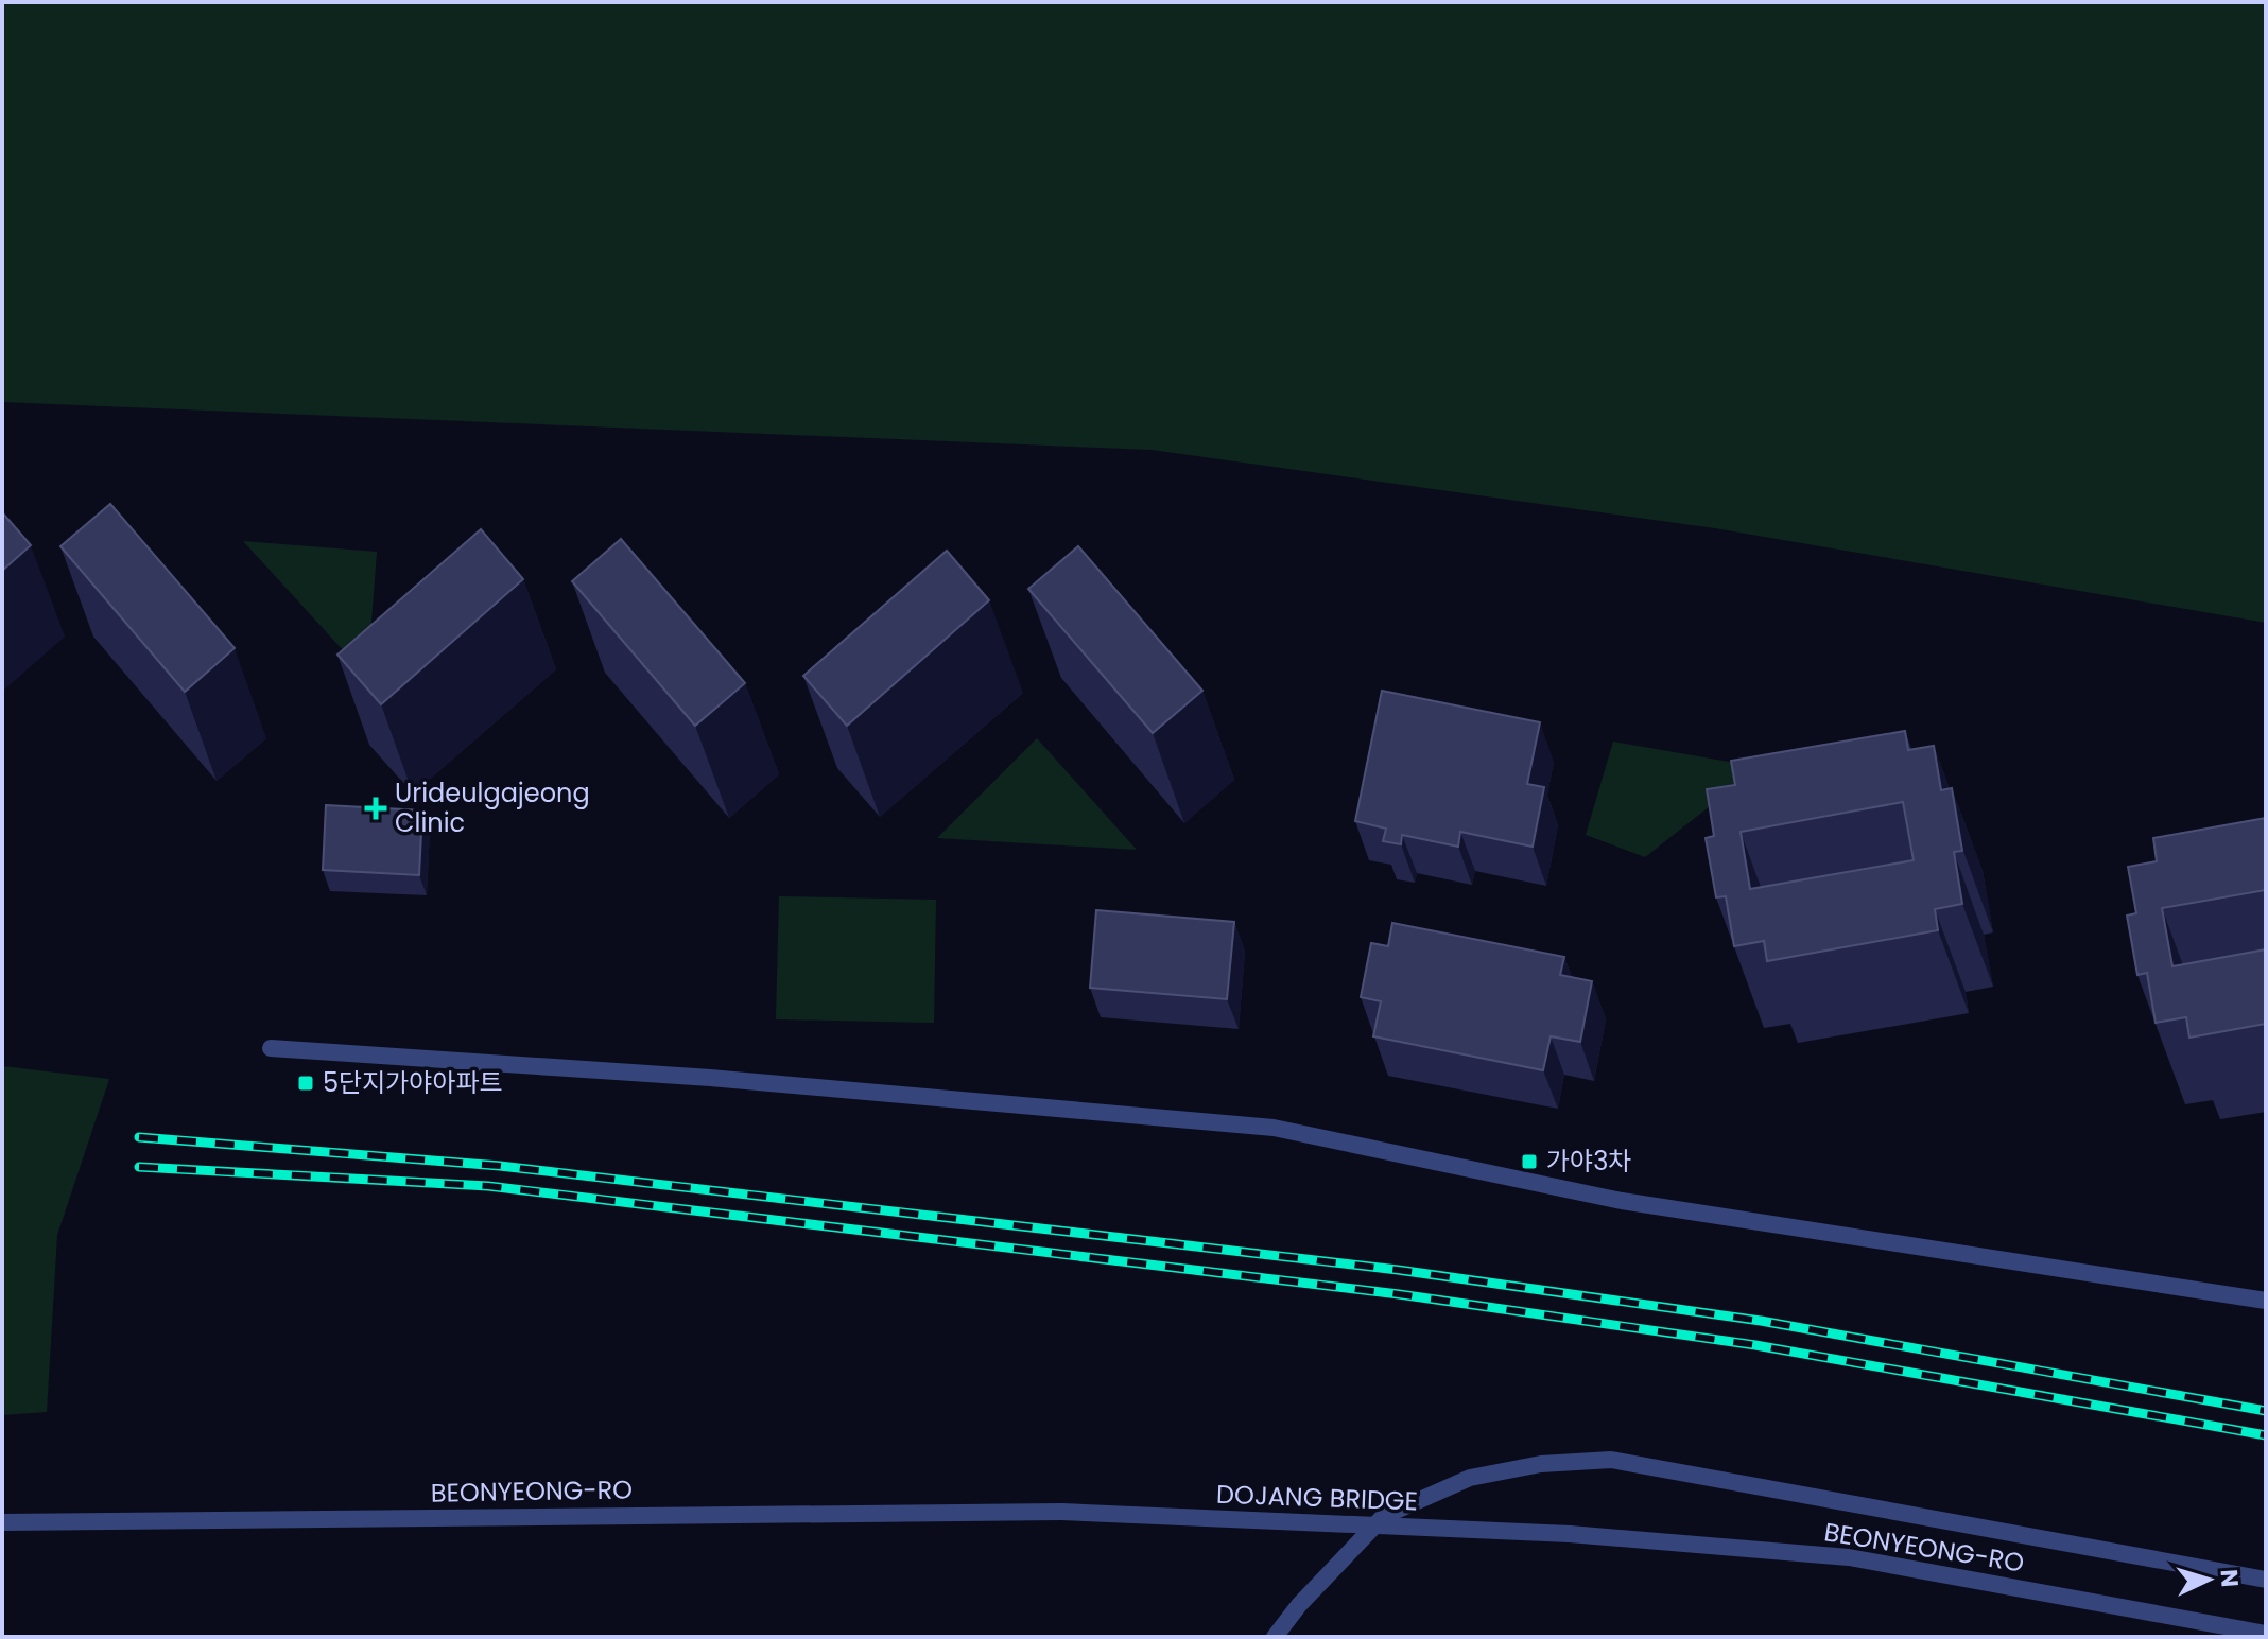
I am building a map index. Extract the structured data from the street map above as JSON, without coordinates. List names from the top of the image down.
{
  "streets": {
    "street": ["BEONYEONG-RO", "DOJANG BRIDGE"]
  },
  "crossings": [
    ["BEONYEONG-RO", "DOJANG BRIDGE"]
  ],
  "places": {
    "health": ["Urideulgajeong Clinic"],
    "transit": ["5단지가야아파트", "가야3차"]
  },
  "north": "right"
}
